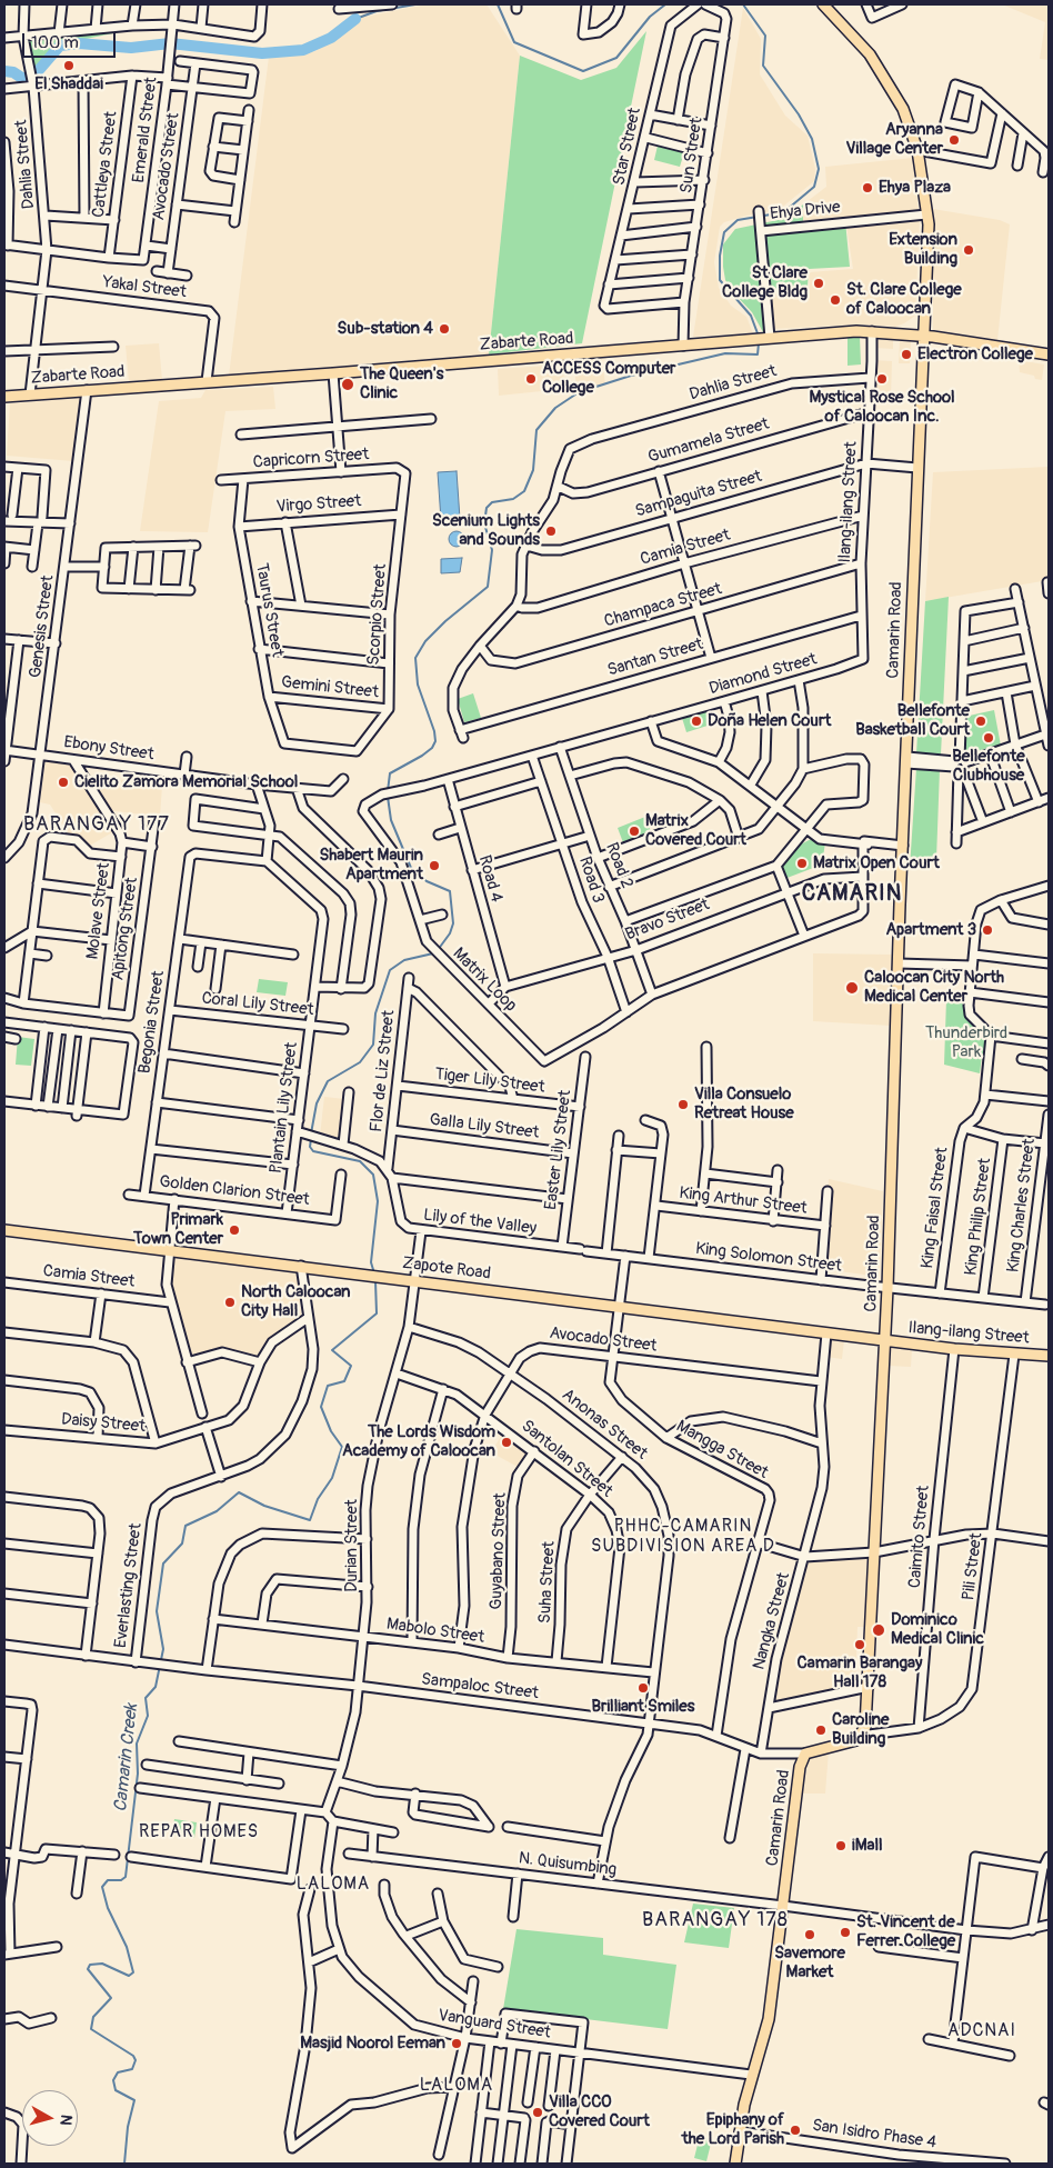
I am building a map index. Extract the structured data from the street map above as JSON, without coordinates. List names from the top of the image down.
{
  "streets": {
    "main road": [
      "Zabarte Road",
      "Ilang-ilang Street",
      "Camarin Road",
      "Zapote Road"
    ],
    "street": [
      "Emerald Street",
      "Star Street",
      "Sun Street",
      "Dahlia Street",
      "Cattleya Street",
      "Avocado Street",
      "Ehya Drive",
      "Yakal Street",
      "Gumamela Street",
      "Capricorn Street",
      "Sampaguita Street",
      "Virgo Street",
      "Camia Street",
      "Champaca Street",
      "Taurus Street",
      "Scorpio Street",
      "Genesis Street",
      "Santan Street",
      "Diamond Street",
      "Gemini Street",
      "Ebony Street",
      "Road 2",
      "Road 4",
      "Road 3",
      "Molave Street",
      "Bravo Street",
      "Apitong Street",
      "Matrix Loop",
      "Coral Lily Street",
      "Begonia Street",
      "Flor de Liz Street",
      "Tiger Lily Street",
      "Plantain Lily Street",
      "Galla Lily Street",
      "Easter Lily Street",
      "Golden Clarion Street",
      "King Arthur Street",
      "King Charles Street",
      "King Faisal Street",
      "King Philip Street",
      "Lily of the Valley",
      "King Solomon Street",
      "Daisy Street",
      "Anonas Street",
      "Mangga Street",
      "Santolan Street",
      "Caimito Street",
      "Durian Street",
      "Guyabano Street",
      "Pili Street",
      "Suha Street",
      "Everlasting Street",
      "Nangka Street",
      "Mabolo Street",
      "Sampaloc Street",
      "N. Quisumbing",
      "Vanguard Street",
      "San Isidro Phase 4"
    ]
  },
  "crossings": [
    ["Emerald Street", "Cattleya Street"],
    ["Star Street", "Sun Street"],
    ["Sun Street", "Zabarte Road"],
    ["Dahlia Street", "Yakal Street"],
    ["Dahlia Street", "Zabarte Road"],
    ["Dahlia Street", "Gumamela Street"],
    ["Dahlia Street", "Sampaguita Street"],
    ["Dahlia Street", "Ilang-ilang Street"],
    ["Dahlia Street", "Camia Street"],
    ["Avocado Street", "Anonas Street"],
    ["Avocado Street", "Mangga Street"],
    ["Avocado Street", "Santolan Street"],
    ["Avocado Street", "Nangka Street"],
    ["Avocado Street", "Mabolo Street"],
    ["Ehya Drive", "Zabarte Road"],
    ["Ehya Drive", "Camarin Road"],
    ["Yakal Street", "Zabarte Road"],
    ["Zabarte Road", "Ilang-ilang Street"],
    ["Zabarte Road", "Genesis Street"],
    ["Zabarte Road", "Camarin Road"],
    ["Gumamela Street", "Ilang-ilang Street"],
    ["Capricorn Street", "Taurus Street"],
    ["Capricorn Street", "Scorpio Street"],
    ["Sampaguita Street", "Ilang-ilang Street"],
    ["Sampaguita Street", "Camarin Road"],
    ["Ilang-ilang Street", "Camia Street"],
    ["Ilang-ilang Street", "Champaca Street"],
    ["Ilang-ilang Street", "Camarin Road"],
    ["Ilang-ilang Street", "Santan Street"],
    ["Ilang-ilang Street", "Diamond Street"],
    ["Ilang-ilang Street", "Zapote Road"],
    ["Ilang-ilang Street", "Caimito Street"],
    ["Ilang-ilang Street", "Pili Street"],
    ["Virgo Street", "Taurus Street"],
    ["Virgo Street", "Scorpio Street"],
    ["Champaca Street", "Santan Street"],
    ["Taurus Street", "Scorpio Street"],
    ["Taurus Street", "Gemini Street"],
    ["Scorpio Street", "Gemini Street"],
    ["Genesis Street", "Ebony Street"],
    ["Camarin Road", "King Solomon Street"],
    ["Camarin Road", "Zapote Road"],
    ["Camarin Road", "Pili Street"],
    ["Camarin Road", "Sampaloc Street"],
    ["Camarin Road", "N. Quisumbing"],
    ["Camarin Road", "Vanguard Street"],
    ["Camarin Road", "San Isidro Phase 4"],
    ["Diamond Street", "Matrix Loop"],
    ["Ebony Street", "Molave Street"],
    ["Road 2", "Bravo Street"],
    ["Road 2", "Matrix Loop"],
    ["Road 4", "Bravo Street"],
    ["Road 4", "Matrix Loop"],
    ["Road 3", "Bravo Street"],
    ["Road 3", "Matrix Loop"],
    ["Molave Street", "Apitong Street"],
    ["Bravo Street", "Matrix Loop"],
    ["Coral Lily Street", "Begonia Street"],
    ["Coral Lily Street", "Plantain Lily Street"],
    ["Begonia Street", "Plantain Lily Street"],
    ["Begonia Street", "Golden Clarion Street"],
    ["Flor de Liz Street", "Tiger Lily Street"],
    ["Flor de Liz Street", "Galla Lily Street"],
    ["Flor de Liz Street", "Lily of the Valley"],
    ["Tiger Lily Street", "Easter Lily Street"],
    ["Plantain Lily Street", "Golden Clarion Street"],
    ["Galla Lily Street", "Easter Lily Street"],
    ["Easter Lily Street", "Lily of the Valley"],
    ["King Charles Street", "King Solomon Street"],
    ["King Faisal Street", "King Solomon Street"],
    ["King Philip Street", "King Solomon Street"],
    ["Lily of the Valley", "King Solomon Street"],
    ["Lily of the Valley", "Durian Street"],
    ["King Solomon Street", "Mangga Street"],
    ["Zapote Road", "Mangga Street"],
    ["Zapote Road", "Durian Street"],
    ["Zapote Road", "Everlasting Street"],
    ["Zapote Road", "Nangka Street"],
    ["Daisy Street", "Everlasting Street"],
    ["Anonas Street", "Durian Street"],
    ["Anonas Street", "Suha Street"],
    ["Anonas Street", "Mabolo Street"],
    ["Anonas Street", "Sampaloc Street"],
    ["Anonas Street", "N. Quisumbing"],
    ["Mangga Street", "Sampaloc Street"],
    ["Santolan Street", "Durian Street"],
    ["Santolan Street", "Guyabano Street"],
    ["Santolan Street", "Suha Street"],
    ["Santolan Street", "Mabolo Street"],
    ["Caimito Street", "Pili Street"],
    ["Durian Street", "Mabolo Street"],
    ["Durian Street", "Sampaloc Street"],
    ["Guyabano Street", "Mabolo Street"],
    ["Suha Street", "Mabolo Street"],
    ["Everlasting Street", "Sampaloc Street"],
    ["Nangka Street", "Sampaloc Street"]
  ],
  "districts": [
    "BARANGAY 177",
    "CAMARIN",
    "PHHC-CAMARIN SUBDIVISION AREA D",
    "REPAR HOMES",
    "LALOMA",
    "BARANGAY 178",
    "ADCNAI",
    "LALOMA"
  ],
  "water": ["Camarin Creek"],
  "parks": ["Thunderbird Park"],
  "places": [
    "El Shaddai",
    "Aryanna Village Center",
    "Ehya Plaza",
    "Extension Building",
    "St Clare College Bldg",
    "St. Clare College of Caloocan",
    "Sub-station 4",
    "Electron College",
    "ACCESS Computer College",
    "Mystical Rose School of Caloocan Inc.",
    "The Queen's Clinic",
    "Scenium Lights and Sounds",
    "Doña Helen Court",
    "Bellefonte Basketball Court",
    "Bellefonte Clubhouse",
    "Cielito Zamora Memorial School",
    "Matrix Covered Court",
    "Matrix Open Court",
    "Shabert Maurin Apartment",
    "Apartment 3",
    "Caloocan City North Medical Center",
    "Villa Consuelo Retreat House",
    "Primark Town Center",
    "North Caloocan City Hall",
    "The Lords Wisdom Academy of Caloocan",
    "Dominico Medical Clinic",
    "Camarin Barangay Hall 178",
    "Brilliant Smiles",
    "Caroline Building",
    "iMall",
    "St. Vincent de Ferrer College",
    "Savemore Market",
    "Masjid Noorol Eeman",
    "Villa CCO Covered Court",
    "Epiphany of the Lord Parish"
  ],
  "scale_bar": "100 m",
  "north": "right"
}
